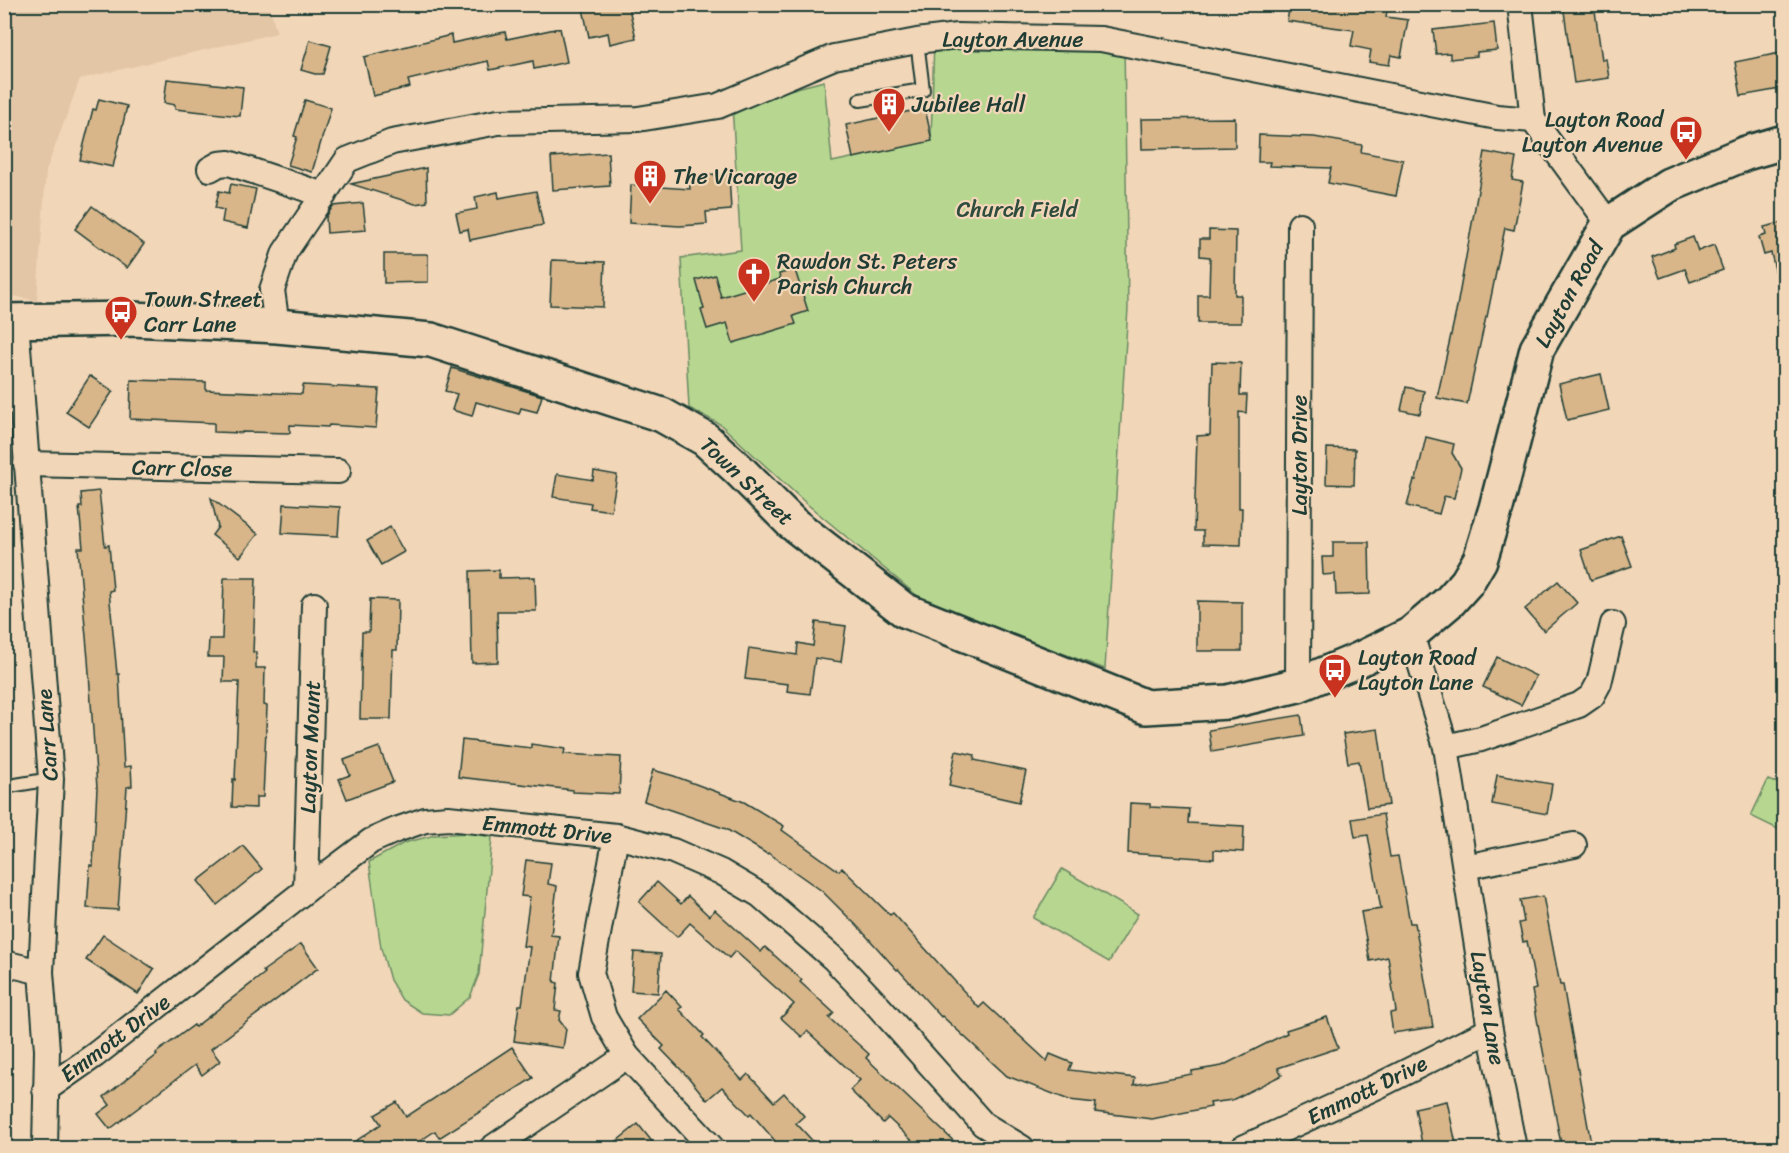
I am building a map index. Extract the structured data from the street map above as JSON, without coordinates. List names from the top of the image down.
{
  "streets": {
    "street": [
      "Layton Avenue",
      "Layton Road",
      "Layton Drive",
      "Carr Close",
      "Town Street",
      "Carr Lane",
      "Layton Mount",
      "Emmott Drive",
      "Layton Lane"
    ]
  },
  "crossings": [
    ["Layton Avenue", "Town Street"],
    ["Layton Road", "Town Street"],
    ["Layton Road", "Layton Lane"],
    ["Layton Drive", "Town Street"],
    ["Carr Close", "Carr Lane"],
    ["Town Street", "Carr Lane"],
    ["Town Street", "Layton Lane"],
    ["Carr Lane", "Emmott Drive"],
    ["Layton Mount", "Emmott Drive"],
    ["Emmott Drive", "Layton Lane"]
  ],
  "parks": ["Church Field"],
  "places": {
    "building": ["Jubilee Hall", "The Vicarage"],
    "bus stop": ["Layton Road Layton Avenue", "Town Street Carr Lane", "Layton Road Layton Lane"],
    "church": ["Rawdon St. Peters Parish Church"]
  }
}
